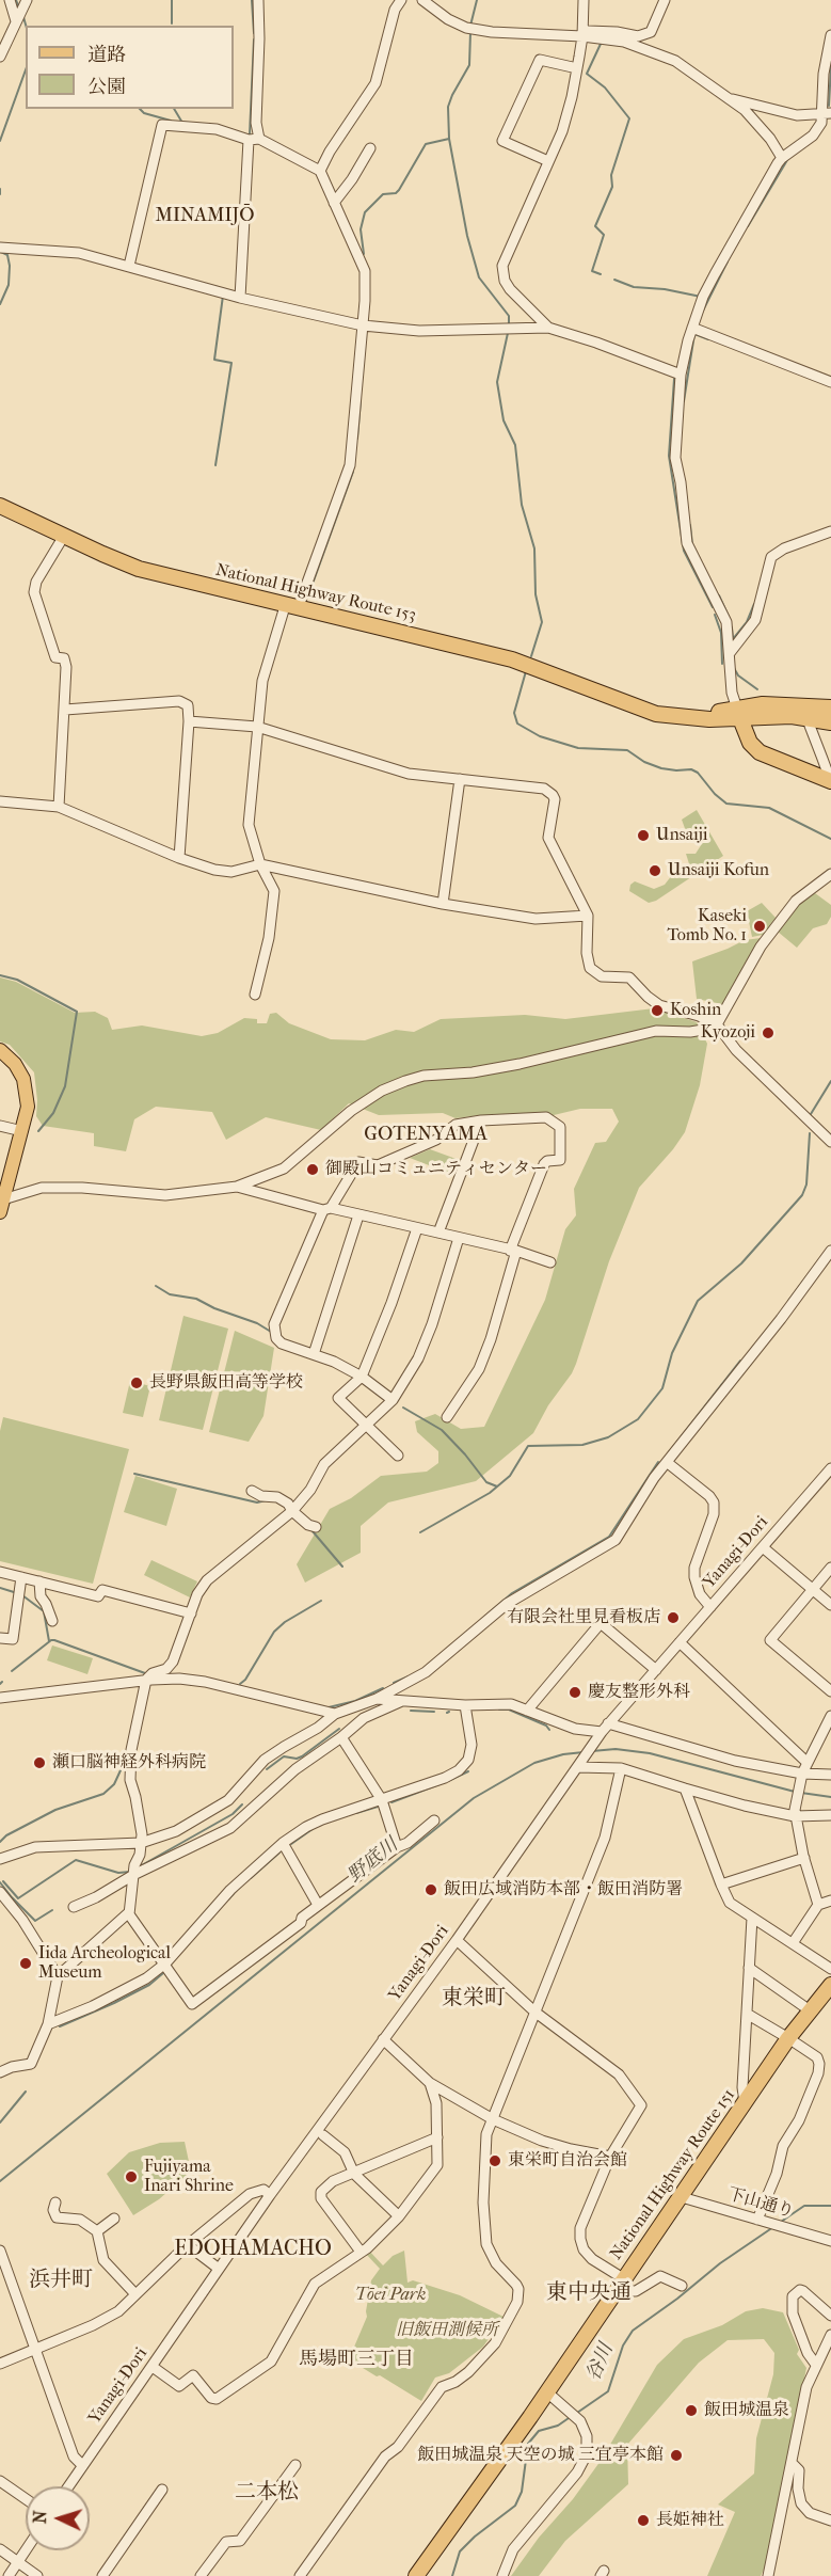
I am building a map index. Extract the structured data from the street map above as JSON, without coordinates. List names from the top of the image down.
{
  "streets": {
    "highway": ["National Highway Route 153", "National Highway Route 151"],
    "street": ["Yanagi-Dori", "下山通り"]
  },
  "crossings": [
    ["National Highway Route 151", "下山通り"]
  ],
  "districts": [
    "MINAMIJŌ",
    "GOTENYAMA",
    "東栄町",
    "EDOHAMACHO",
    "浜井町",
    "東中央通",
    "馬場町三丁目",
    "二本松"
  ],
  "water": ["野底川", "谷川"],
  "parks": ["Tōei Park", "旧飯田測候所"],
  "places": [
    "Unsaiji",
    "Unsaiji Kofun",
    "Kaseki Tomb No. 1",
    "Koshin",
    "Kyozoji",
    "御殿山コミュニティセンター",
    "長野県飯田高等学校",
    "有限会社里見看板店",
    "慶友整形外科",
    "瀬口脳神経外科病院",
    "飯田広域消防本部・飯田消防署",
    "Iida Archeological Museum",
    "東栄町自治会館",
    "Fujiyama Inari Shrine",
    "飯田城温泉",
    "飯田城温泉 天空の城 三宜亭本館",
    "長姫神社"
  ],
  "legend": ["道路", "公園"],
  "north": "left"
}
